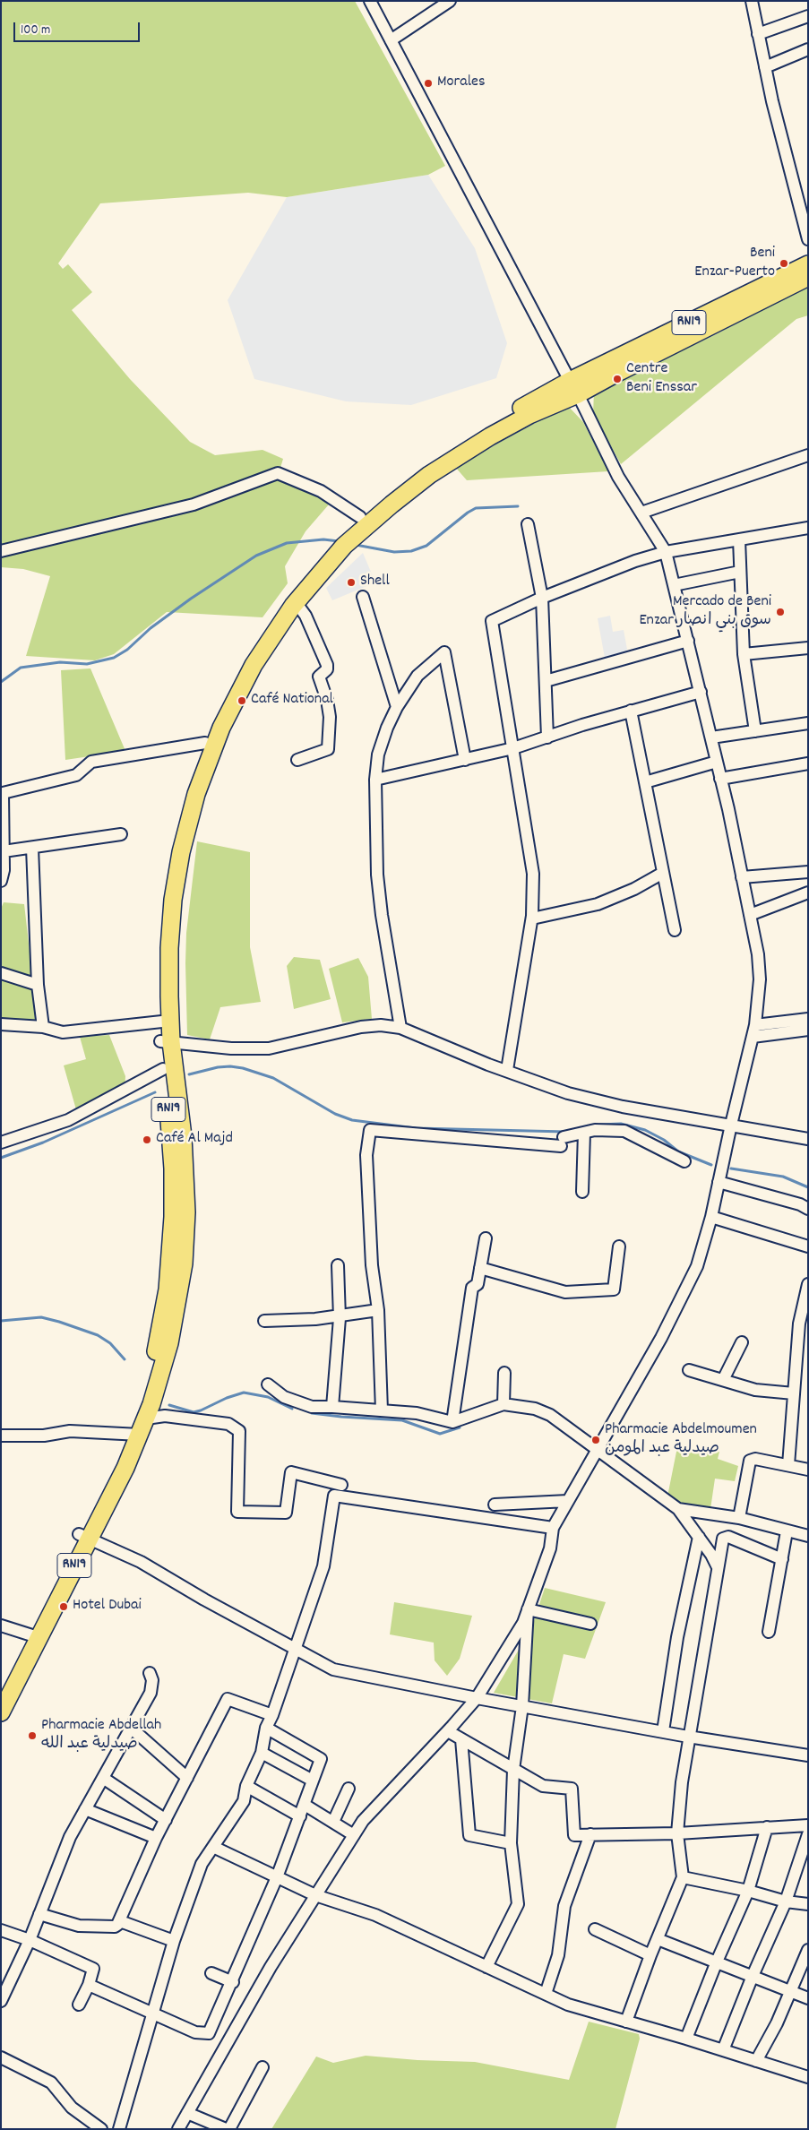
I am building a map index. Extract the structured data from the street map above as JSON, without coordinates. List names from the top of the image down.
{
  "streets": {
    "highway": ["RN19"]
  },
  "places": [
    "Morales",
    "Beni Enzar-Puerto",
    "Centre Beni Enssar",
    "Shell",
    "Mercado de Beni Enzar سوق بني انصار",
    "Café National",
    "Café Al Majd",
    "Pharmacie Abdelmoumen صيدلية عبد المومن",
    "Hotel Dubai",
    "Pharmacie Abdellah صيدلية عبد الله"
  ],
  "scale_bar": "100 m"
}
